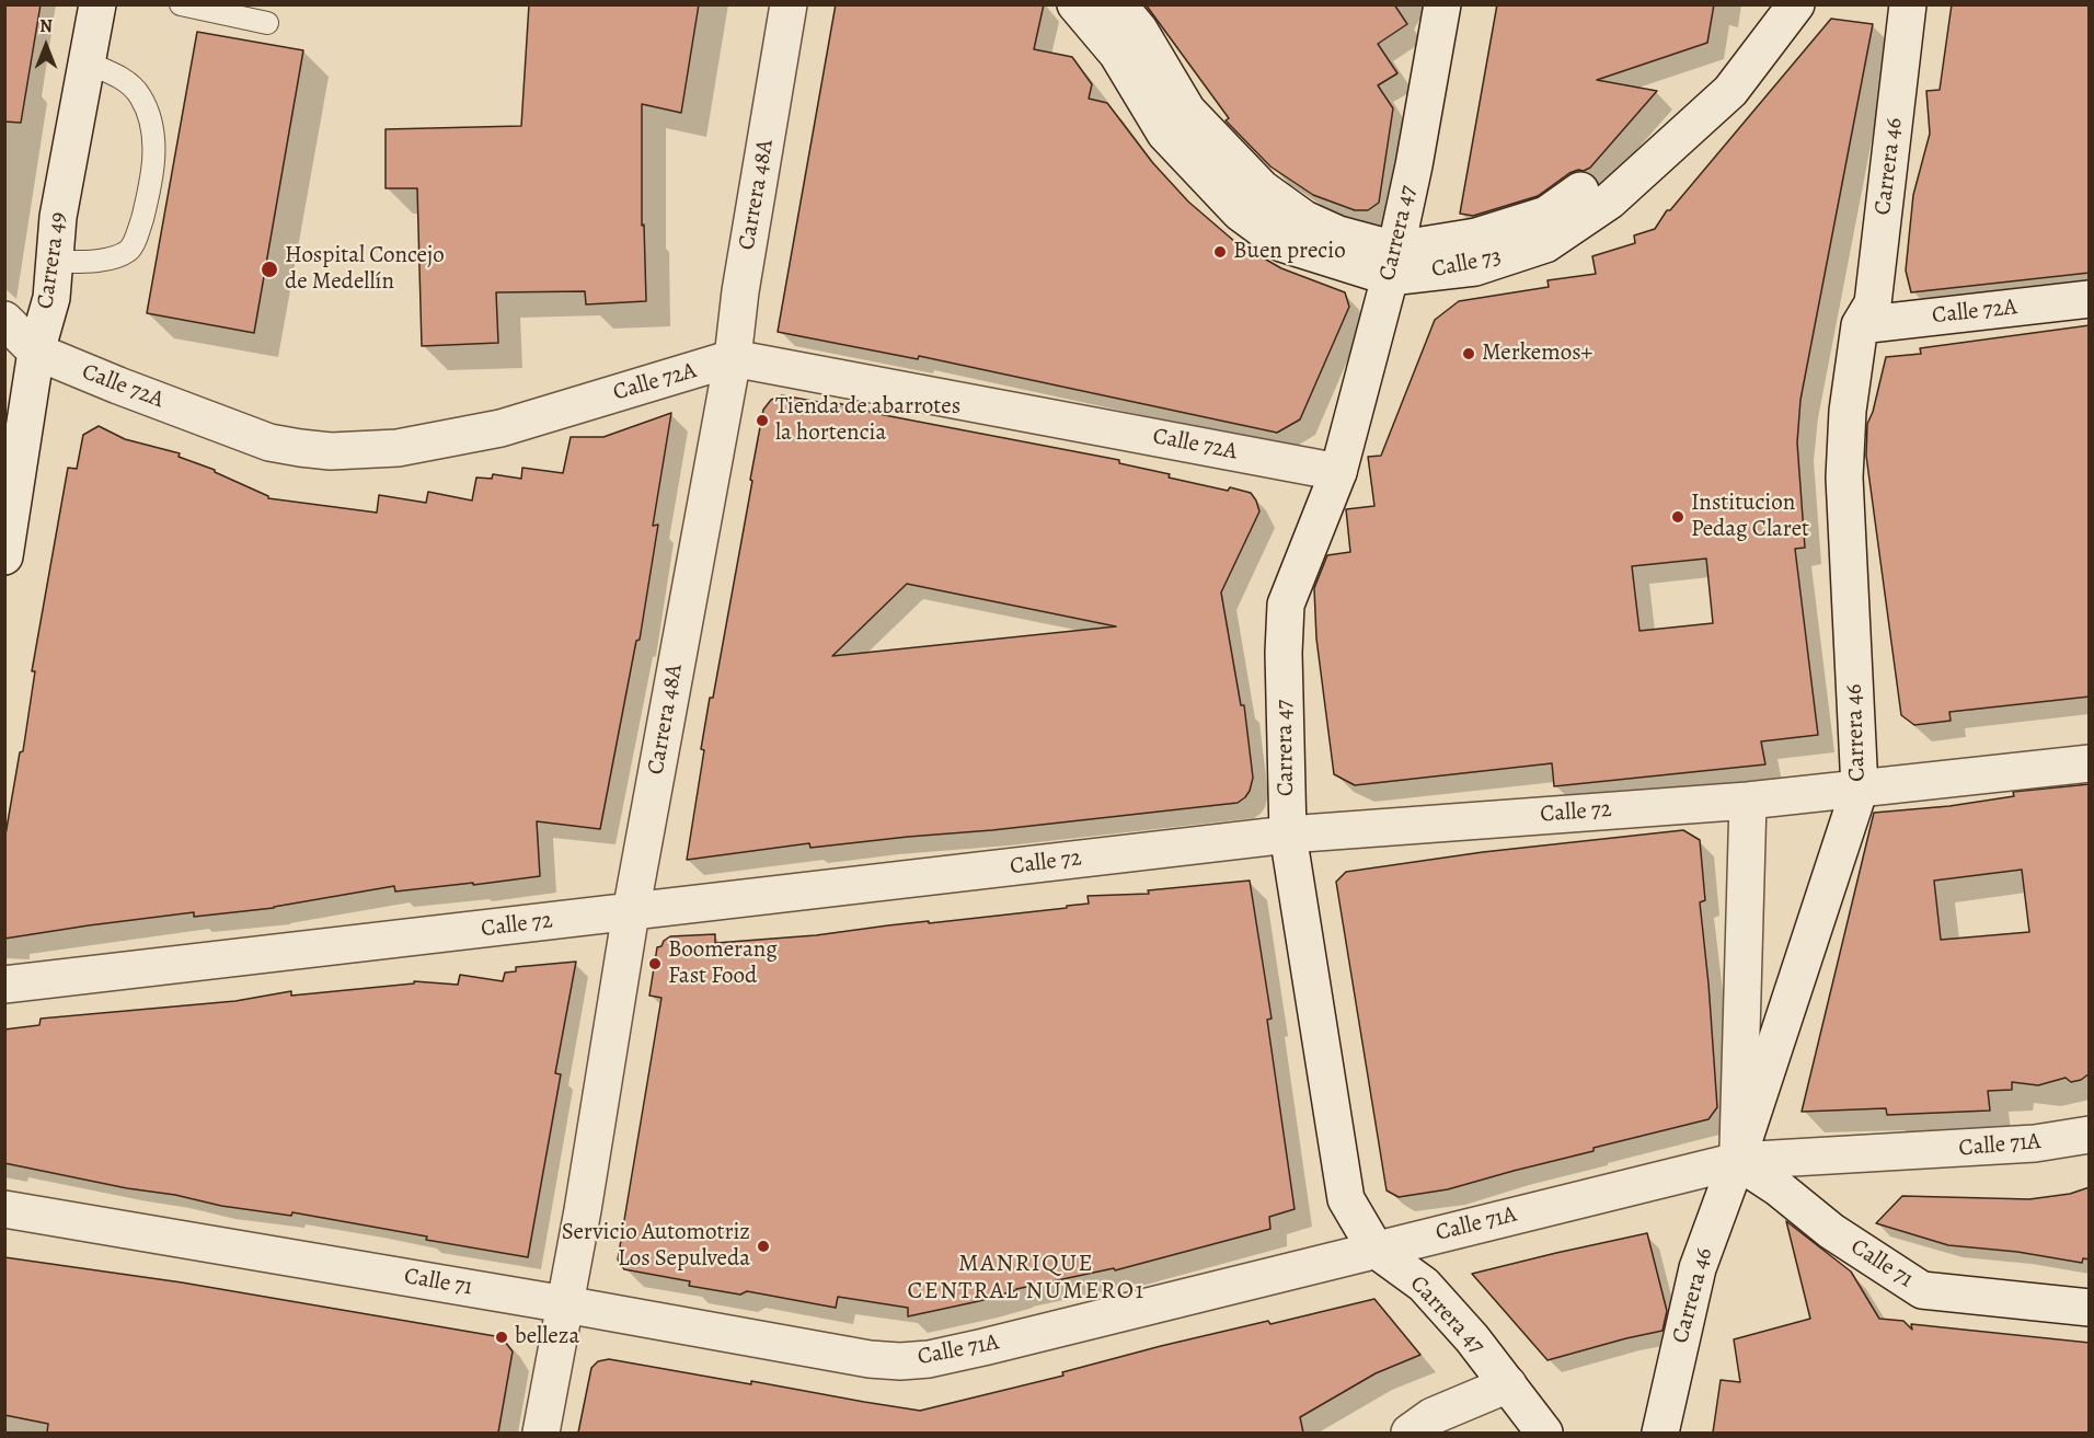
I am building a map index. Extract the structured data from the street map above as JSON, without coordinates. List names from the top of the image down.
{
  "streets": {
    "street": [
      "Carrera 46",
      "Carrera 48A",
      "Carrera 47",
      "Carrera 49",
      "Calle 73",
      "Calle 72A",
      "Calle 72",
      "Calle 71A",
      "Calle 71"
    ]
  },
  "crossings": [
    ["Carrera 46", "Calle 72A"],
    ["Carrera 46", "Calle 72"],
    ["Carrera 46", "Calle 71A"],
    ["Carrera 46", "Calle 71"],
    ["Carrera 48A", "Calle 72A"],
    ["Carrera 48A", "Calle 72"],
    ["Carrera 48A", "Calle 71"],
    ["Carrera 47", "Calle 73"],
    ["Carrera 47", "Calle 72A"],
    ["Carrera 47", "Calle 72"],
    ["Carrera 47", "Calle 71A"],
    ["Carrera 49", "Calle 72A"],
    ["Calle 71A", "Calle 71"]
  ],
  "districts": ["MANRIQUE CENTRAL NUMERO1"],
  "places": [
    "Buen precio",
    "Hospital Concejo de Medellín",
    "Merkemos+",
    "Tienda de abarrotes la hortencia",
    "Institucion Pedag Claret",
    "Boomerang Fast Food",
    "Servicio Automotriz Los Sepulveda",
    "belleza"
  ],
  "north": "top"
}
